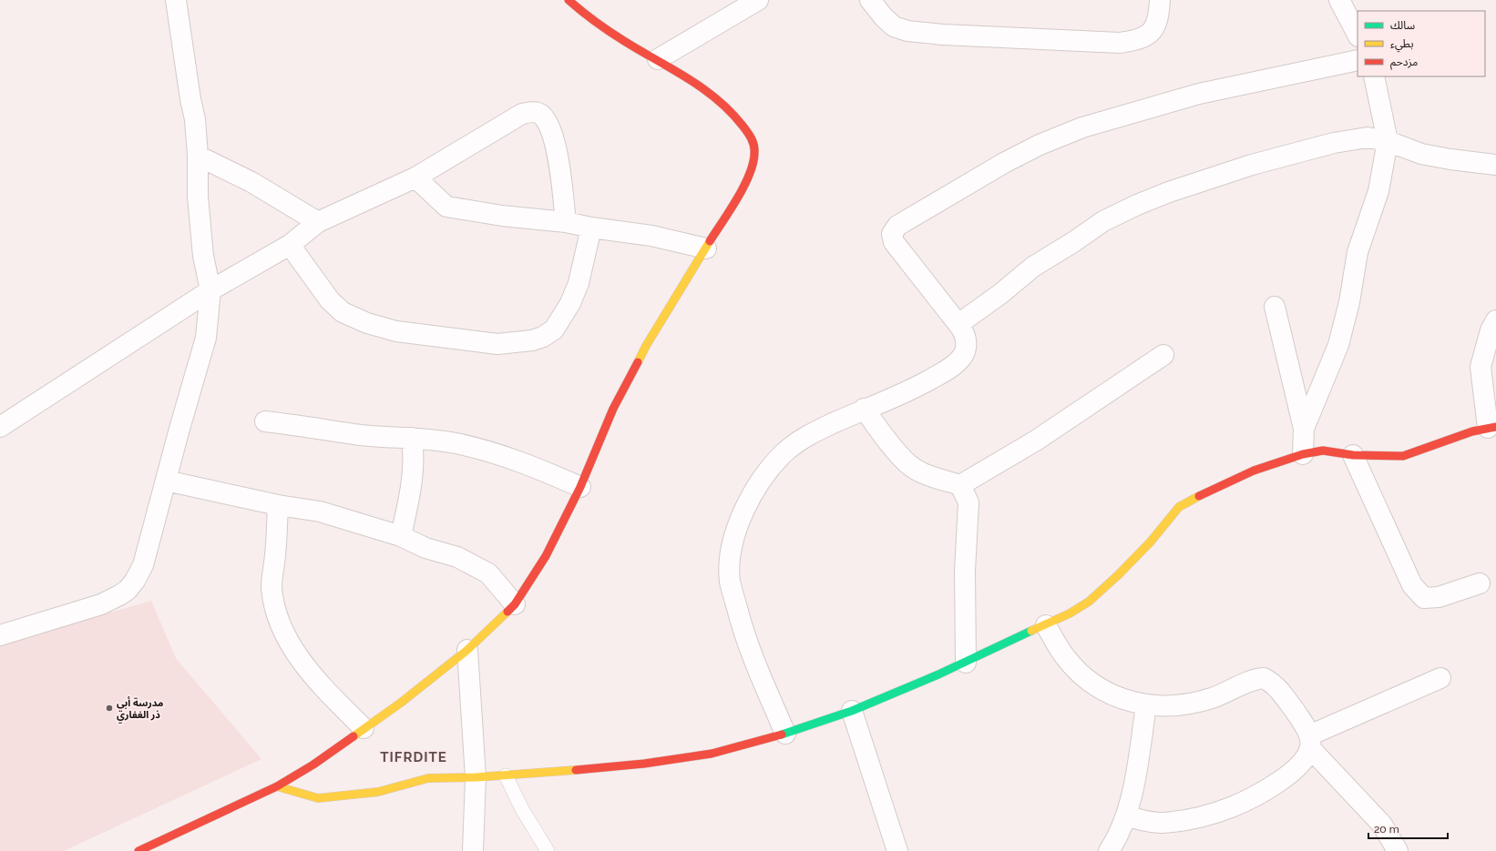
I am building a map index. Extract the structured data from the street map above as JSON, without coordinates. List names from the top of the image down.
{
  "districts": ["TIFRDITE"],
  "places": ["مدرسة أبي ذر الغفاري"],
  "legend": ["سالك", "بطيء", "مزدحم"],
  "scale_bar": "20 m"
}
